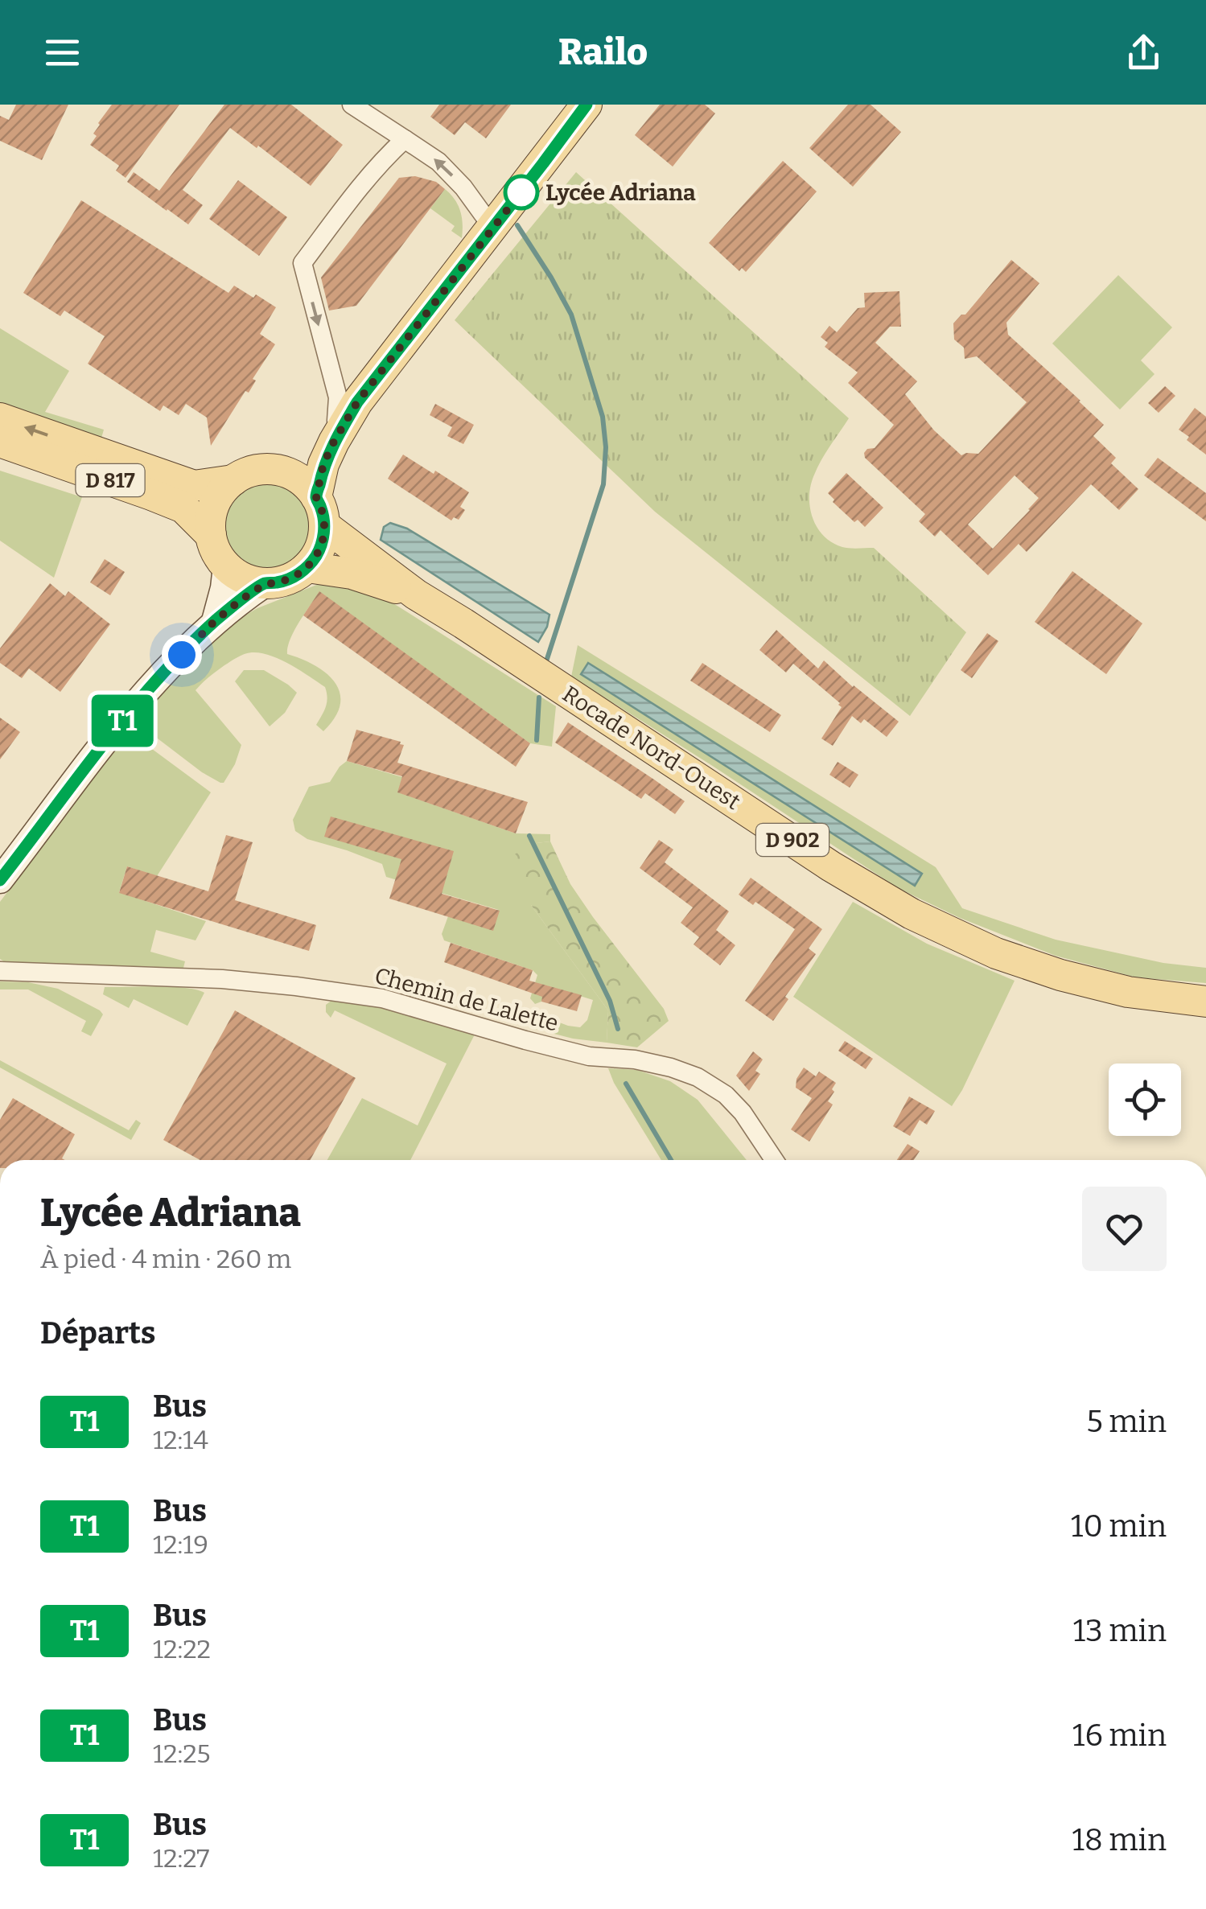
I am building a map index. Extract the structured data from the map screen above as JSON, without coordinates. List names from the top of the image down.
{
  "streets": {
    "main road": ["D 817", "Rocade Nord-Ouest", "D 902"],
    "street": ["Chemin de Lalette"]
  },
  "crossings": [
    ["D 817", "Rocade Nord-Ouest"]
  ],
  "places": ["Lycée Adriana"],
  "lines": ["bus line T1"],
  "page": {
    "header": "Railo",
    "on_map": "T1",
    "heading": [
      ["Lycée Adriana", "À pied · 4 min · 260 m"],
      "Départs"
    ],
    "list": [
      {
        "mark": "T1",
        "name": "Bus",
        "note": "12:14",
        "value": "5 min"
      },
      {
        "mark": "T1",
        "name": "Bus",
        "note": "12:19",
        "value": "10 min"
      },
      {
        "mark": "T1",
        "name": "Bus",
        "note": "12:22",
        "value": "13 min"
      },
      {
        "mark": "T1",
        "name": "Bus",
        "note": "12:25",
        "value": "16 min"
      },
      {
        "mark": "T1",
        "name": "Bus",
        "note": "12:27",
        "value": "18 min"
      }
    ]
  }
}
